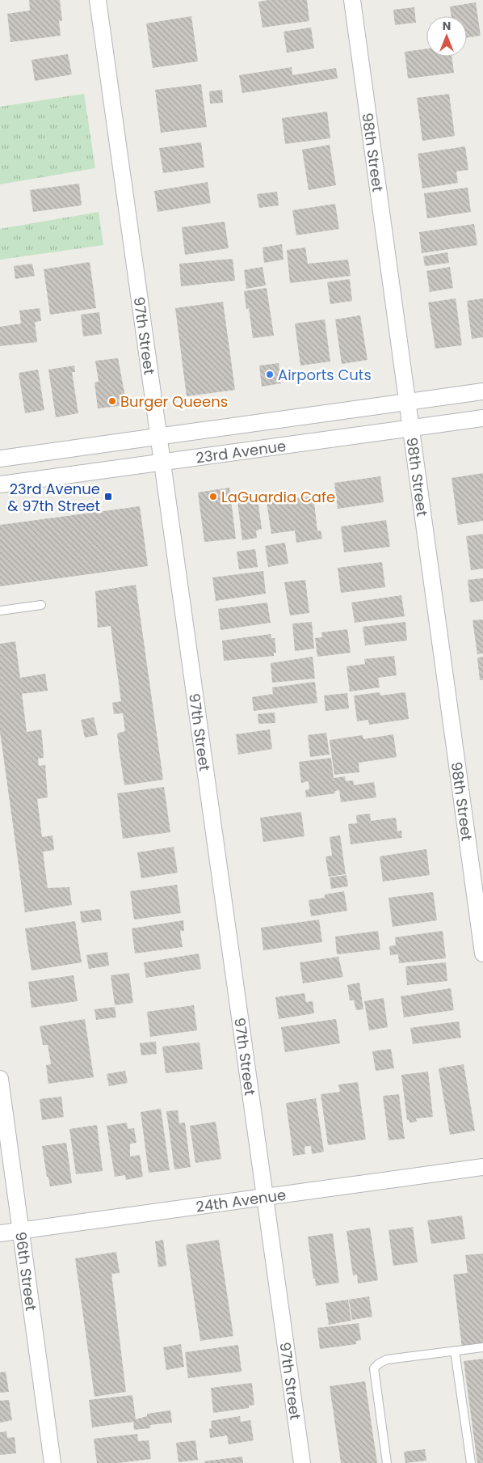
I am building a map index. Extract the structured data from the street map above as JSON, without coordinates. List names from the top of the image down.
{
  "streets": {
    "street": [
      "98th Street",
      "97th Street",
      "23rd Avenue",
      "24th Avenue",
      "96th Street"
    ]
  },
  "crossings": [
    ["98th Street", "23rd Avenue"],
    ["97th Street", "23rd Avenue"],
    ["97th Street", "24th Avenue"],
    ["24th Avenue", "96th Street"]
  ],
  "places": {
    "other": ["Airports Cuts", "Burger Queens", "LaGuardia Cafe"],
    "transit": ["23rd Avenue & 97th Street"]
  },
  "north": "top"
}
